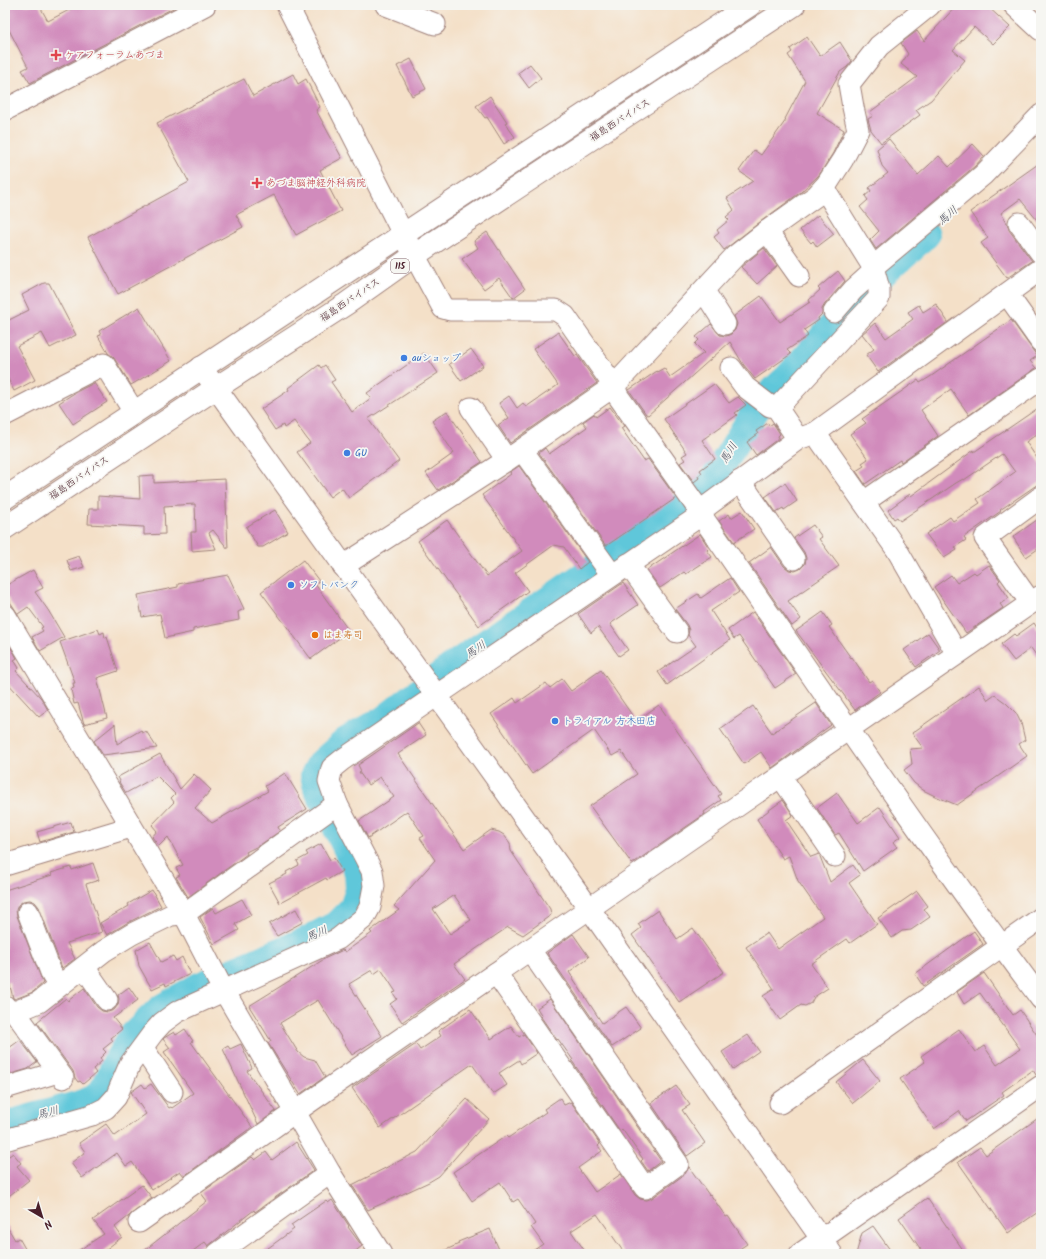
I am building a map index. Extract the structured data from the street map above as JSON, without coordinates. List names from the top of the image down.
{
  "streets": {
    "highway": ["福島西バイパス", "115"]
  },
  "water": ["馬川"],
  "places": {
    "health": ["ケアフォーラムあづま", "あづま脳神経外科病院"],
    "other": [
      "auショップ",
      "GU",
      "ソフトバンク",
      "はま寿司",
      "トライアル 方木田店"
    ]
  },
  "north": "bottom right"
}
